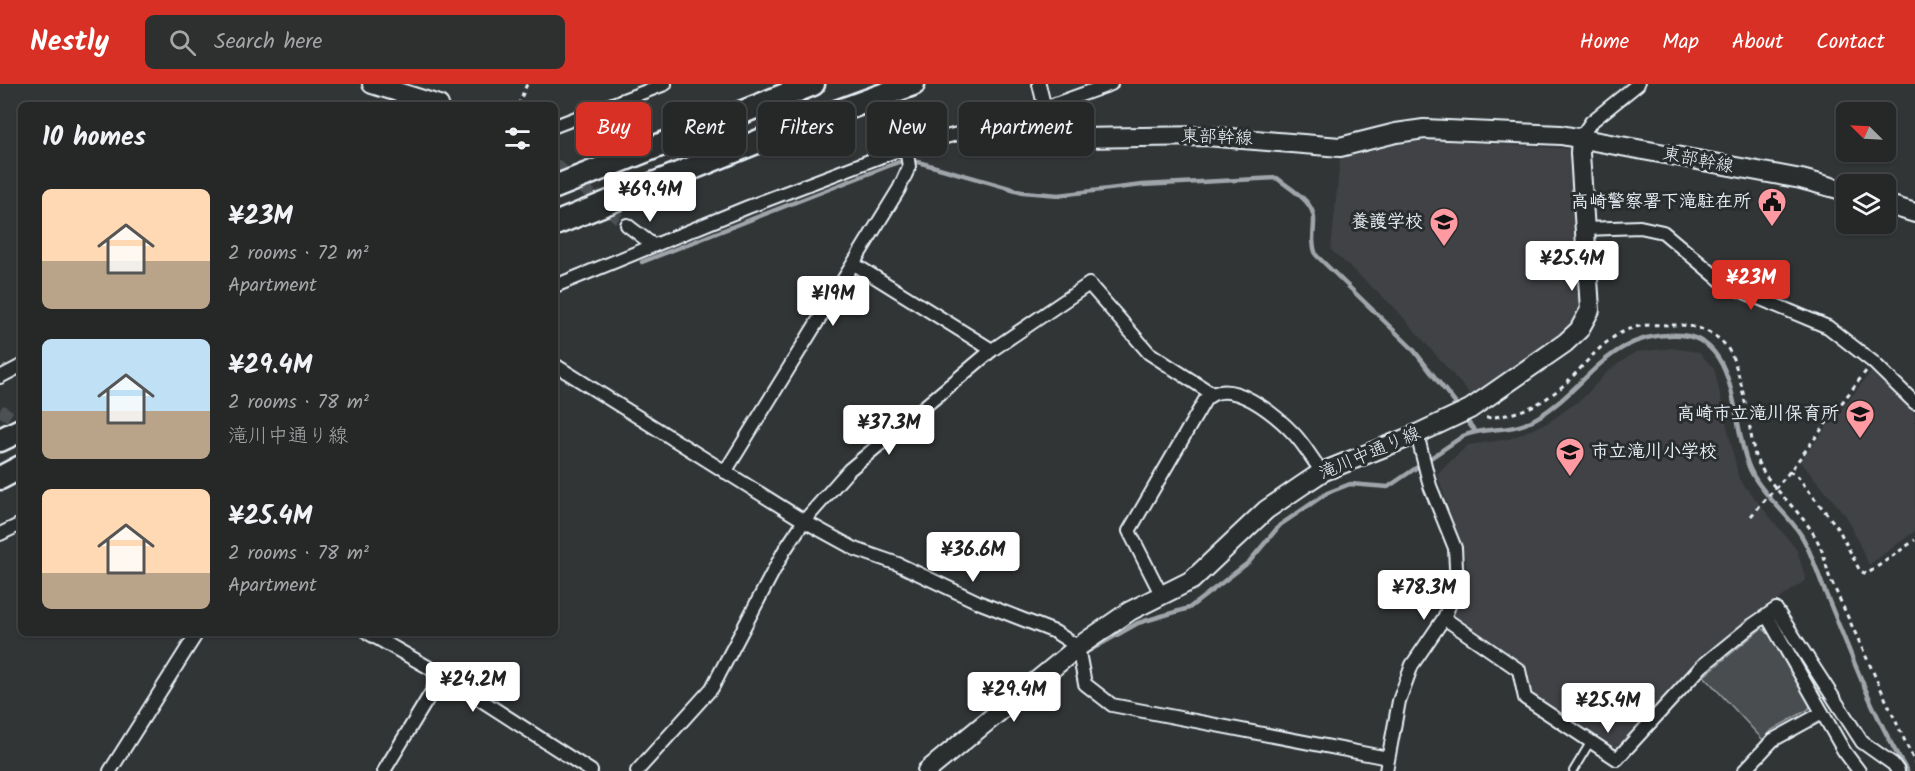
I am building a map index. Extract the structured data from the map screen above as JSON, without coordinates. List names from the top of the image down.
{
  "streets": {
    "street": ["東部幹線", "滝川中通り線"]
  },
  "crossings": [
    ["東部幹線", "滝川中通り線"]
  ],
  "places": {
    "public building": ["高崎警察署下滝駐在所"],
    "school or university": ["養護学校", "高崎市立滝川保育所", "市立滝川小学校"]
  },
  "north": "top left",
  "page": {
    "header": "Nestly",
    "search": "Search here",
    "nav": [
      "Home",
      "Map",
      "About",
      "Contact"
    ],
    "chip": [
      "Buy",
      "Rent",
      "Filters",
      "New",
      "Apartment"
    ],
    "heading": "10 homes",
    "price": [
      "¥69.4M",
      "¥25.4M",
      "¥23M",
      "¥19M",
      "¥37.3M",
      "¥36.6M",
      "¥78.3M",
      "¥24.2M",
      "¥29.4M",
      "¥25.4M"
    ],
    "list": [
      {
        "name": "¥23M",
        "note": "2 rooms · 72 m² · Apartment"
      },
      {
        "name": "¥29.4M",
        "note": "2 rooms · 78 m² · 滝川中通り線"
      },
      {
        "name": "¥25.4M",
        "note": "2 rooms · 78 m² · Apartment"
      }
    ]
  }
}
